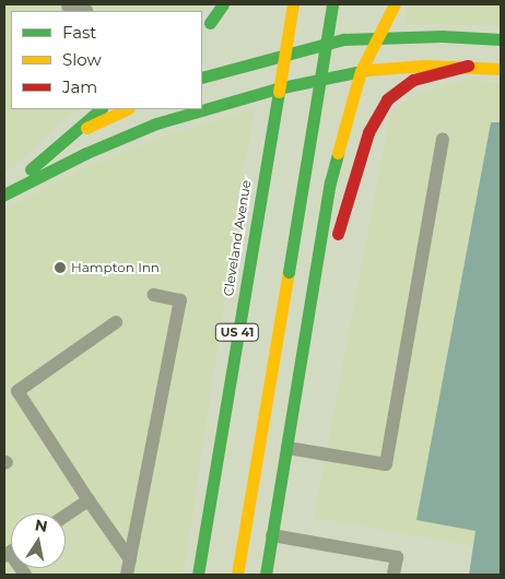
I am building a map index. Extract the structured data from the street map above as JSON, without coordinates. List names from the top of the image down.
{
  "streets": {
    "main road": ["Cleveland Avenue", "US 41"]
  },
  "places": ["Hampton Inn"],
  "legend": ["Fast", "Slow", "Jam"],
  "north": "top"
}
